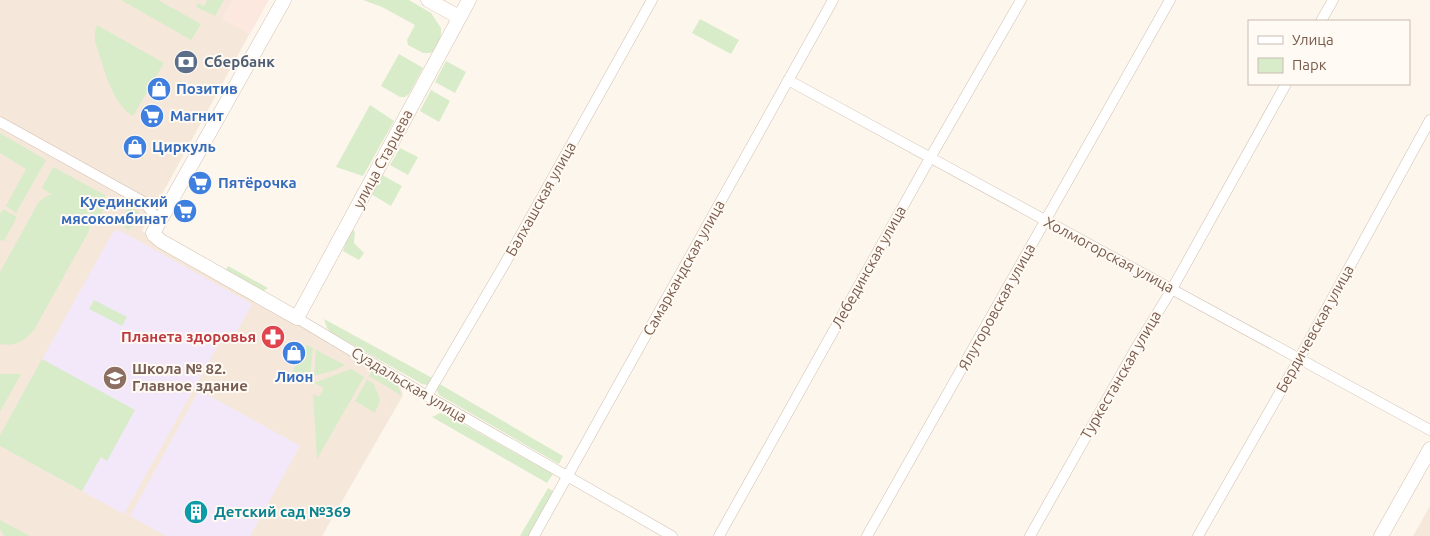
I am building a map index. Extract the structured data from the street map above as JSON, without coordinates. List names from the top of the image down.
{
  "streets": {
    "street": [
      "улица Старцева",
      "Балхашская улица",
      "Холмогорская улица",
      "Лебединская улица",
      "Самаркандская улица",
      "Ялуторовская улица",
      "Бердичевская улица",
      "Туркестанская улица",
      "Суздальская улица"
    ]
  },
  "crossings": [
    ["улица Старцева", "Суздальская улица"],
    ["Балхашская улица", "Суздальская улица"],
    ["Холмогорская улица", "Лебединская улица"],
    ["Холмогорская улица", "Самаркандская улица"],
    ["Холмогорская улица", "Ялуторовская улица"],
    ["Холмогорская улица", "Бердичевская улица"],
    ["Холмогорская улица", "Туркестанская улица"],
    ["Самаркандская улица", "Суздальская улица"]
  ],
  "places": {
    "bank": ["Сбербанк"],
    "shop": ["Позитив", "Циркуль", "Лион"],
    "supermarket": ["Магнит", "Пятёрочка", "Куединский мясокомбинат"],
    "pharmacy": ["Планета здоровья"],
    "school or university": ["Школа № 82. Главное здание"],
    "building": ["Детский сад №369"]
  },
  "legend": ["Улица", "Парк"]
}
